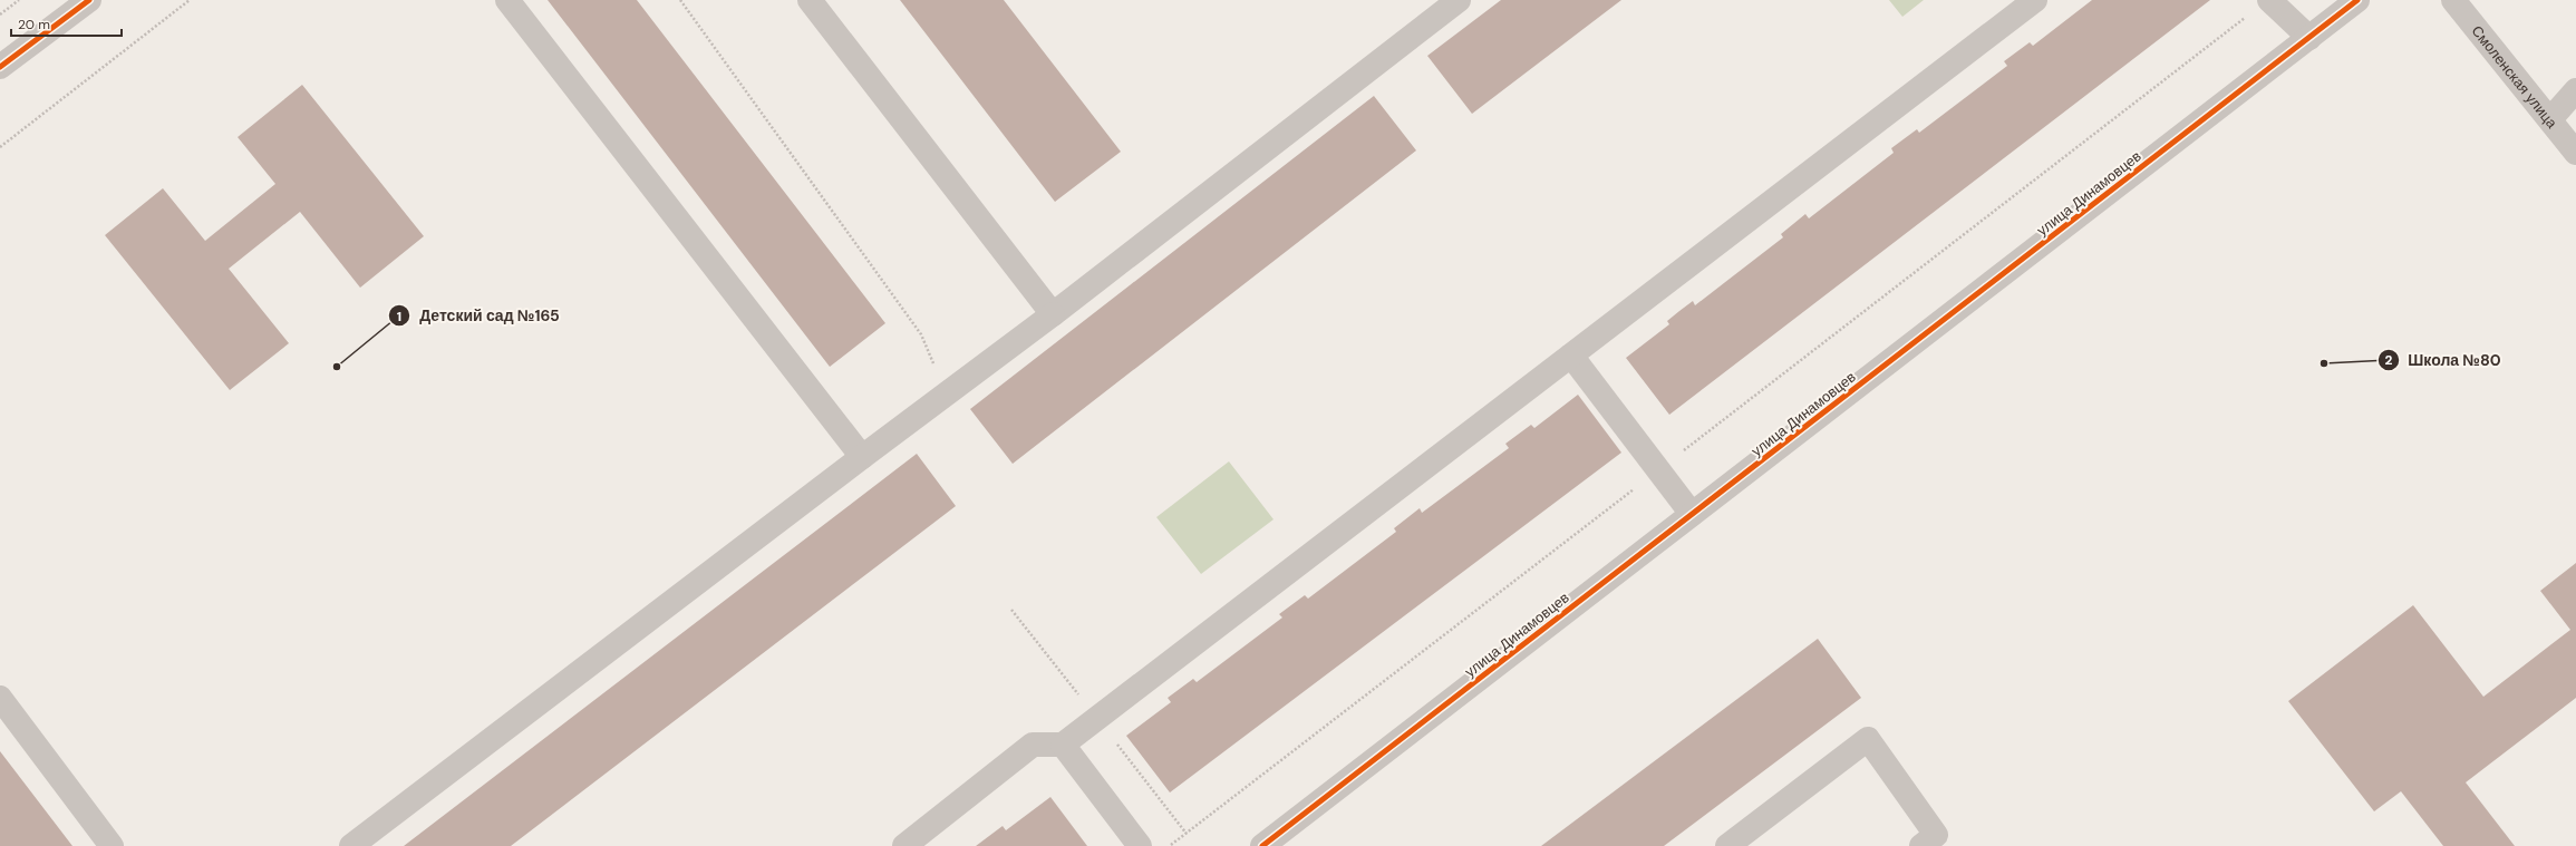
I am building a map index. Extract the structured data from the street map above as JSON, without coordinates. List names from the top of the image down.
{
  "streets": {
    "street": ["Смоленская улица", "улица Динамовцев"]
  },
  "places": ["Школа №80", "Детский сад №165"],
  "scale_bar": "20 m"
}
